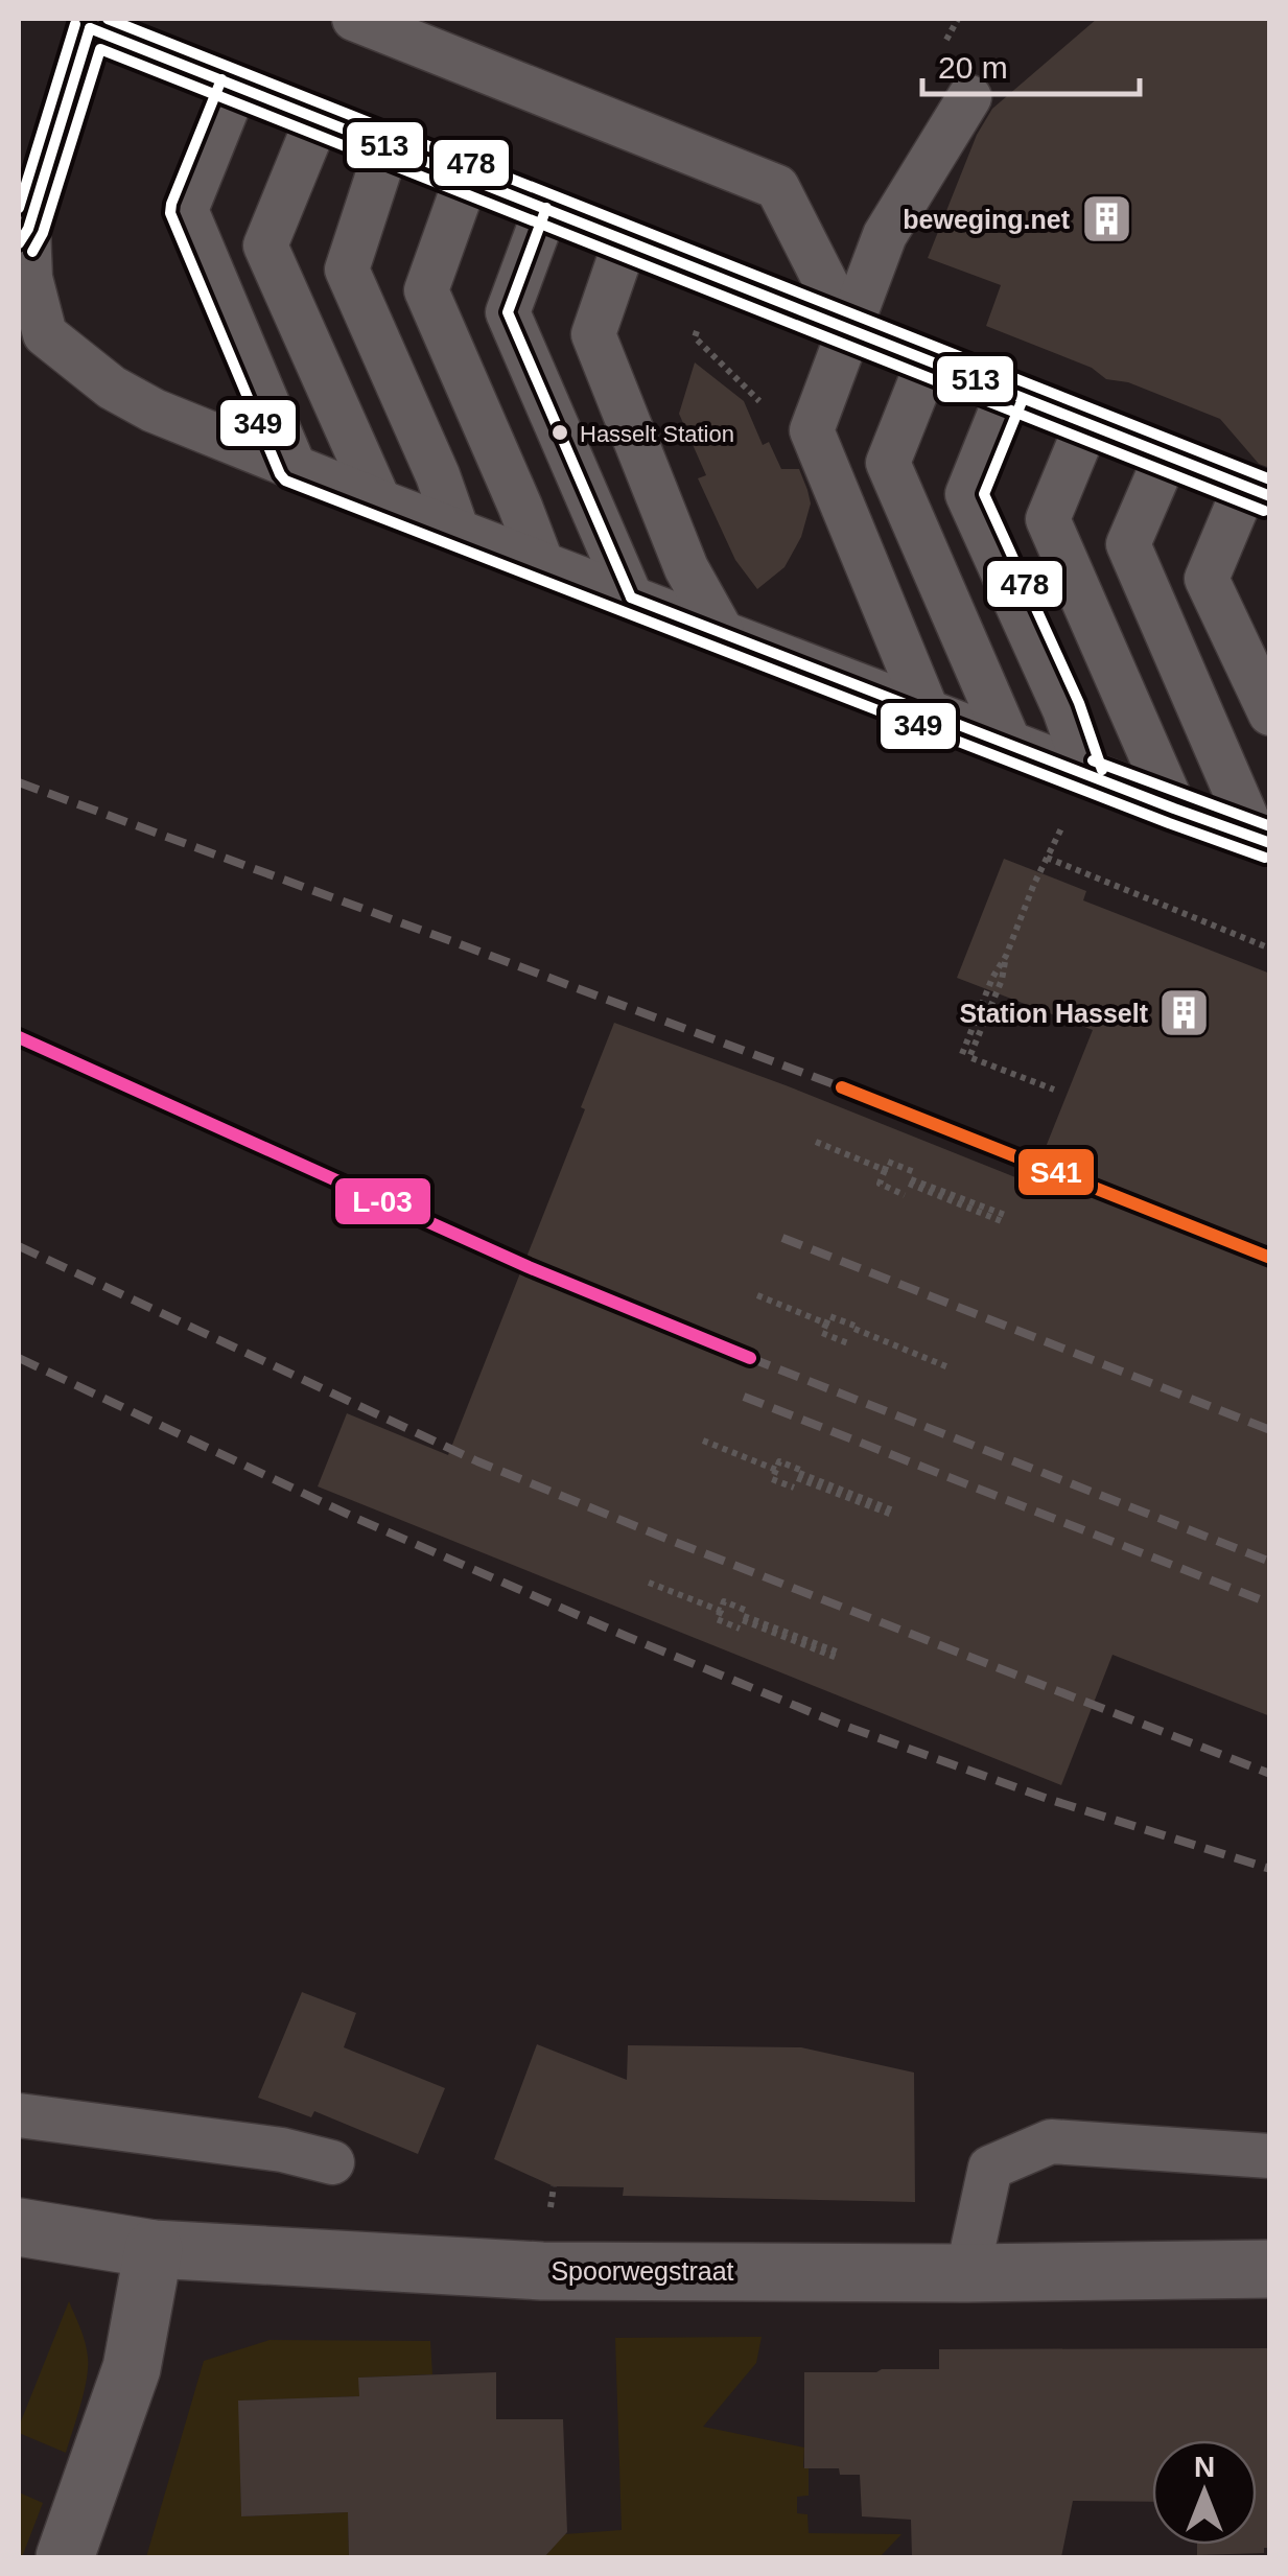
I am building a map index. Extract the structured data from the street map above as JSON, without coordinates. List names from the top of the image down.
{
  "streets": {
    "street": ["Spoorwegstraat"]
  },
  "places": {
    "building": ["beweging.net", "Station Hasselt"],
    "other": ["Hasselt Station"]
  },
  "lines": [
    "transit line 478",
    "transit line 513",
    "transit line 349",
    "transit line L-03",
    "transit line S41"
  ],
  "scale_bar": "20 m",
  "north": "top"
}
